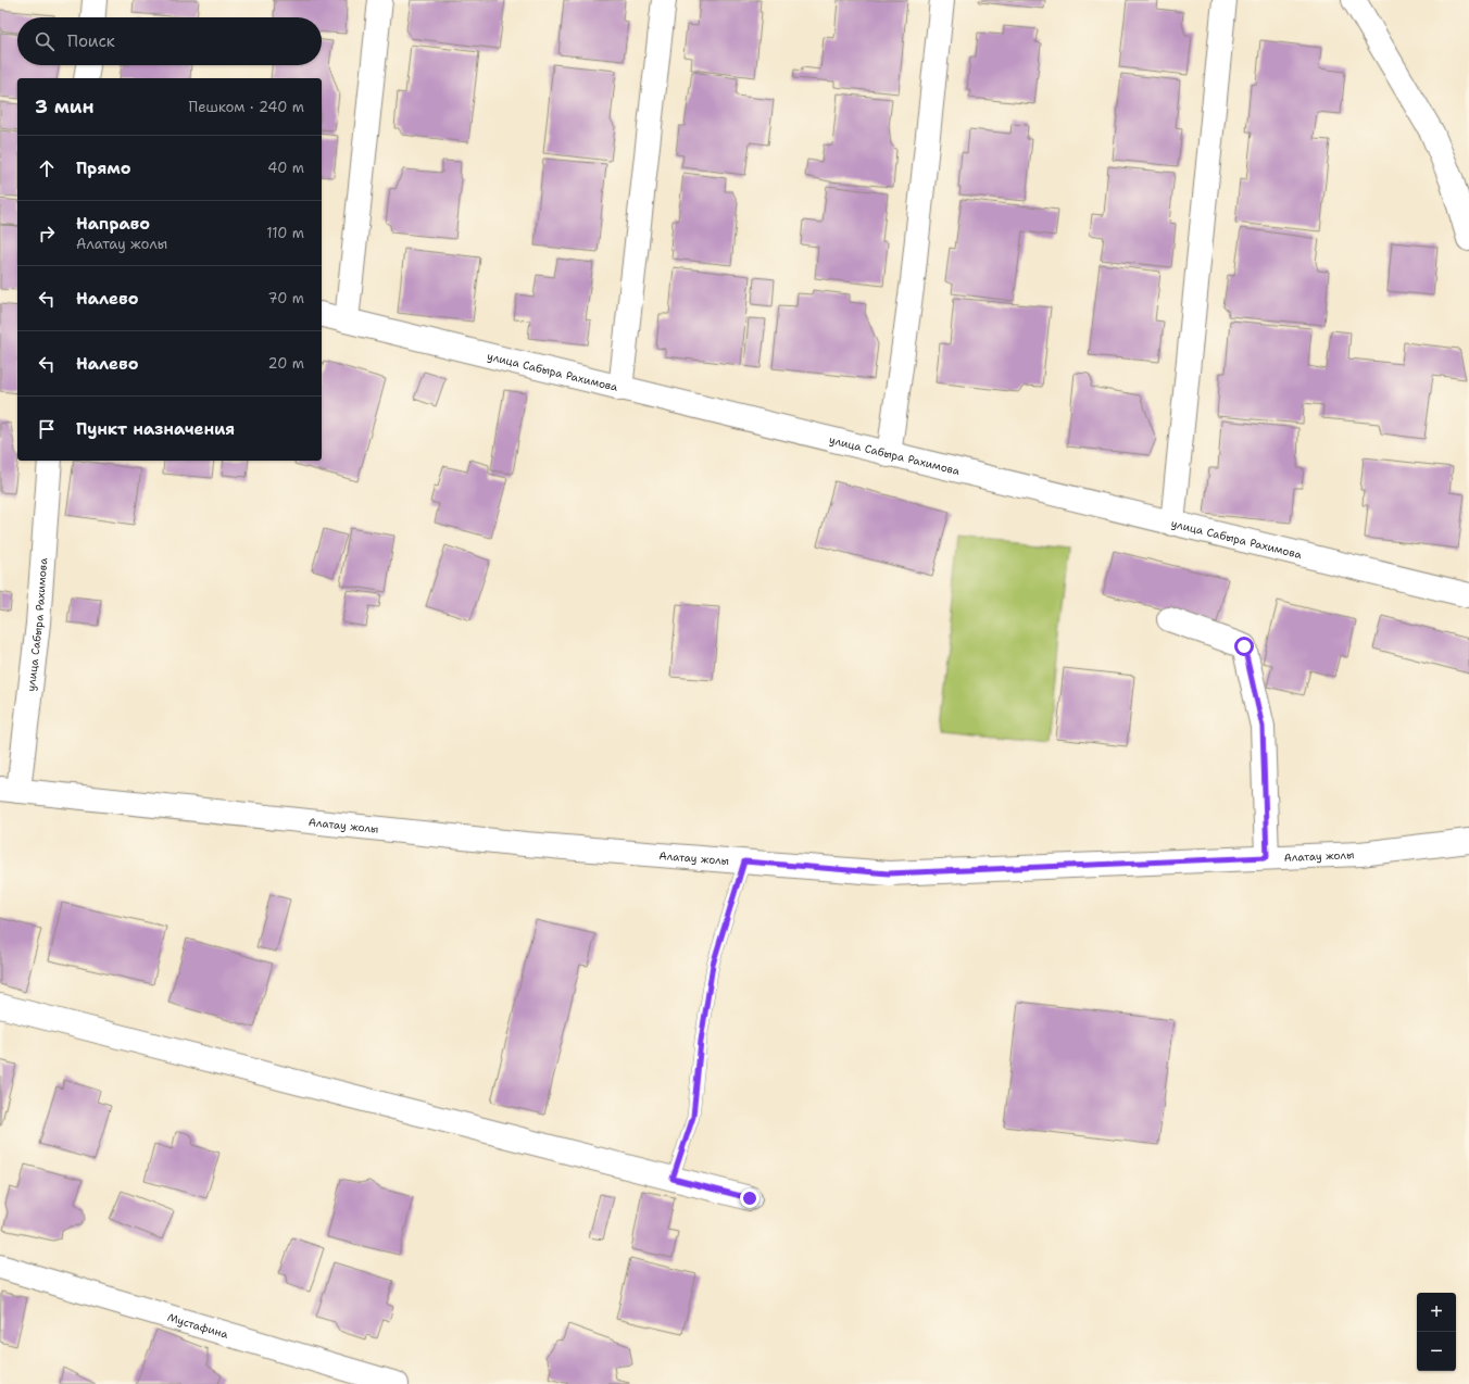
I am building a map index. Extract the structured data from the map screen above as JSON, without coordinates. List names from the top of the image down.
{
  "streets": {
    "street": ["улица Сабыра Рахимова", "Алатау жолы", "Мустафина"]
  },
  "crossings": [
    ["улица Сабыра Рахимова", "Алатау жолы"]
  ],
  "page": {
    "search": "Поиск",
    "heading": ["3 мин", "Пешком · 240 m"],
    "list": [
      ["Прямо", "40 m"],
      ["Направо", "Алатау жолы", "110 m"],
      ["Налево", "70 m"],
      ["Налево", "20 m"],
      "Пункт назначения"
    ],
    "map_buttons": ["+", "−"]
  }
}
